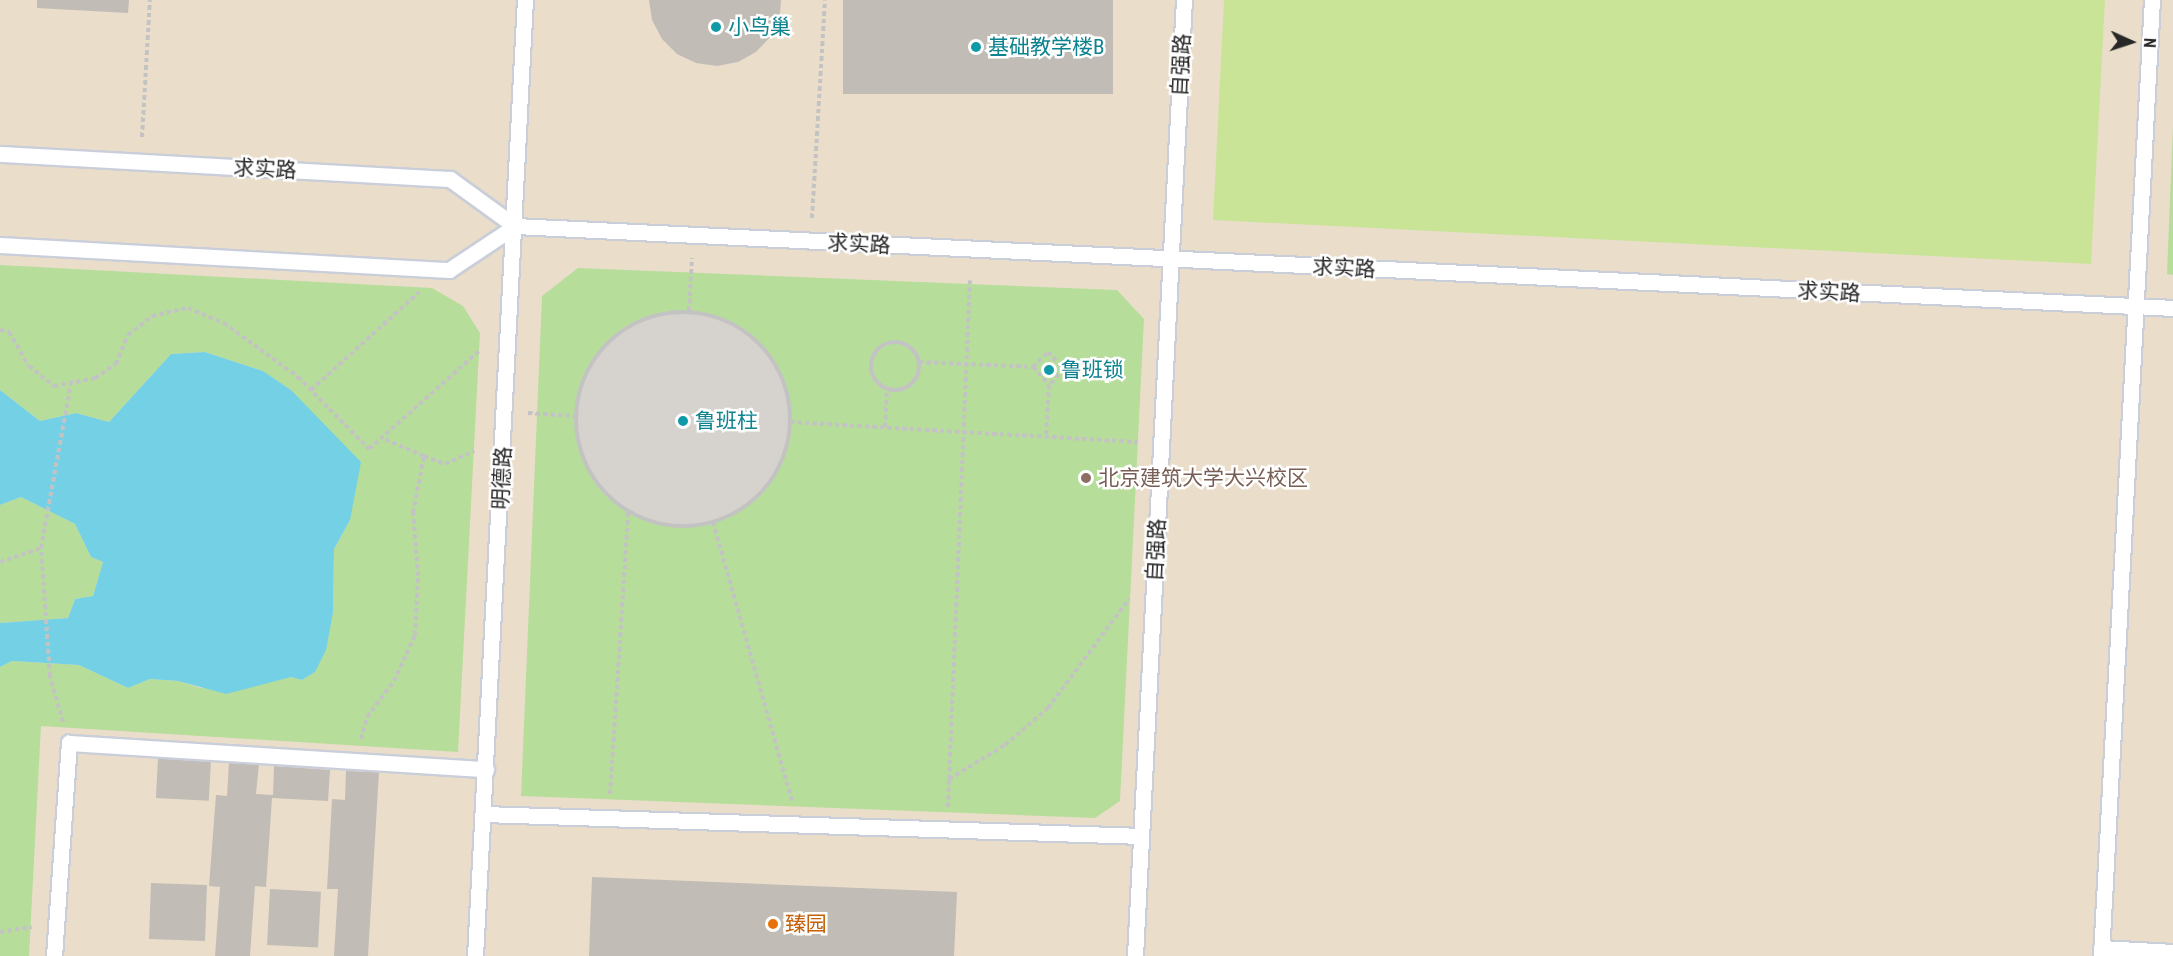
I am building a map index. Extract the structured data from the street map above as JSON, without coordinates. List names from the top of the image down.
{
  "streets": {
    "lane": ["自强路", "求实路", "明德路"]
  },
  "crossings": [
    ["自强路", "求实路"],
    ["求实路", "明德路"]
  ],
  "places": [
    "小鸟巢",
    "基础教学楼B",
    "鲁班锁",
    "鲁班柱",
    "北京建筑大学大兴校区",
    "臻园"
  ],
  "north": "right"
}
